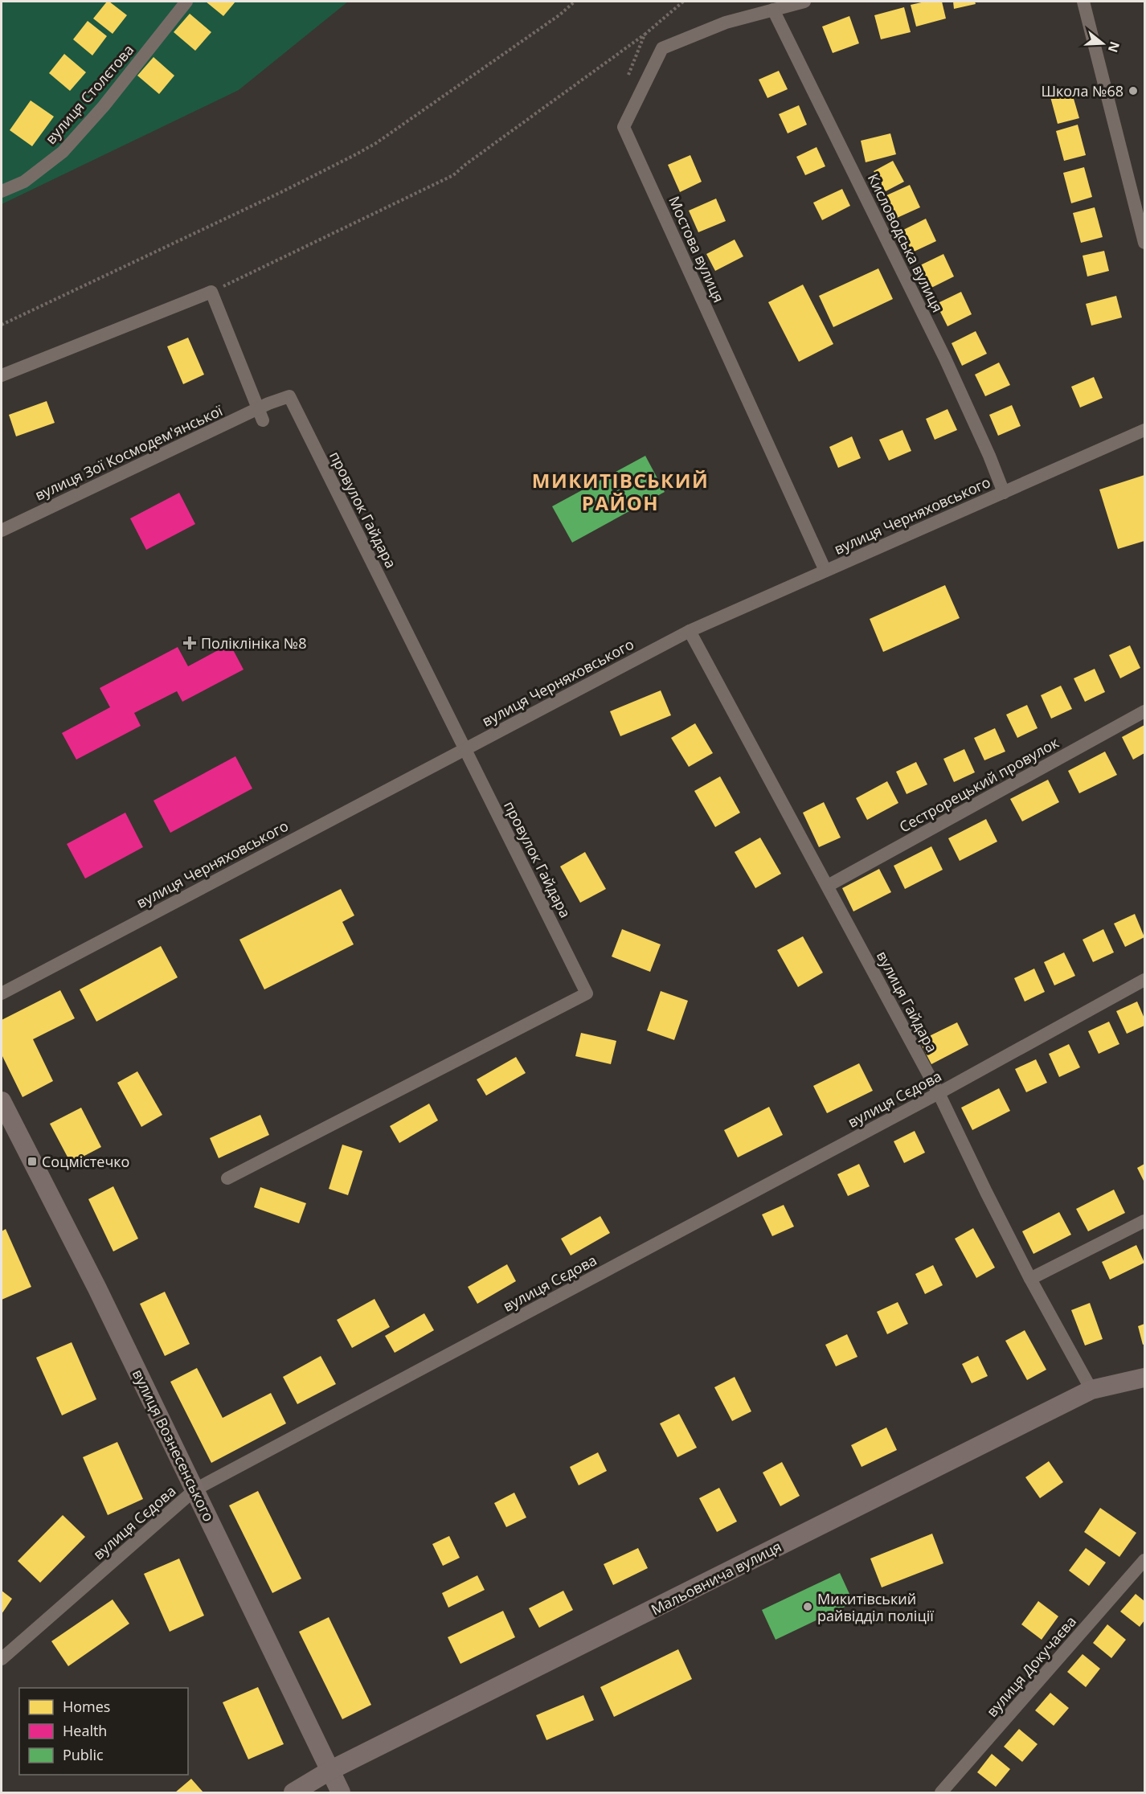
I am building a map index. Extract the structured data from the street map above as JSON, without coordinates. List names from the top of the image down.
{
  "streets": {
    "street": [
      "вулиця Столєтова",
      "Кисловодська вулиця",
      "Мостова вулиця",
      "вулиця Зої Космодем'янської",
      "провулок Гайдара",
      "вулиця Черняховського",
      "Сестрорецький провулок",
      "вулиця Гайдара",
      "вулиця Сєдова",
      "вулиця Вознесенського",
      "Мальовнича вулиця",
      "вулиця Докучаєва"
    ]
  },
  "crossings": [
    ["Кисловодська вулиця", "Мостова вулиця"],
    ["Кисловодська вулиця", "вулиця Черняховського"],
    ["Мостова вулиця", "вулиця Черняховського"],
    ["вулиця Зої Космодем'янської", "провулок Гайдара"],
    ["провулок Гайдара", "вулиця Черняховського"],
    ["вулиця Черняховського", "вулиця Гайдара"],
    ["Сестрорецький провулок", "вулиця Гайдара"],
    ["вулиця Гайдара", "вулиця Сєдова"],
    ["вулиця Гайдара", "Мальовнича вулиця"],
    ["вулиця Сєдова", "вулиця Вознесенського"],
    ["вулиця Вознесенського", "Мальовнича вулиця"]
  ],
  "districts": ["МИКИТІВСЬКИЙ РАЙОН"],
  "places": {
    "other": ["Школа №68", "Микитівський райвідділ поліції"],
    "health": ["Поліклініка №8"],
    "transit": ["Соцмістечко"]
  },
  "legend": ["Homes", "Health", "Public"],
  "north": "right"
}
